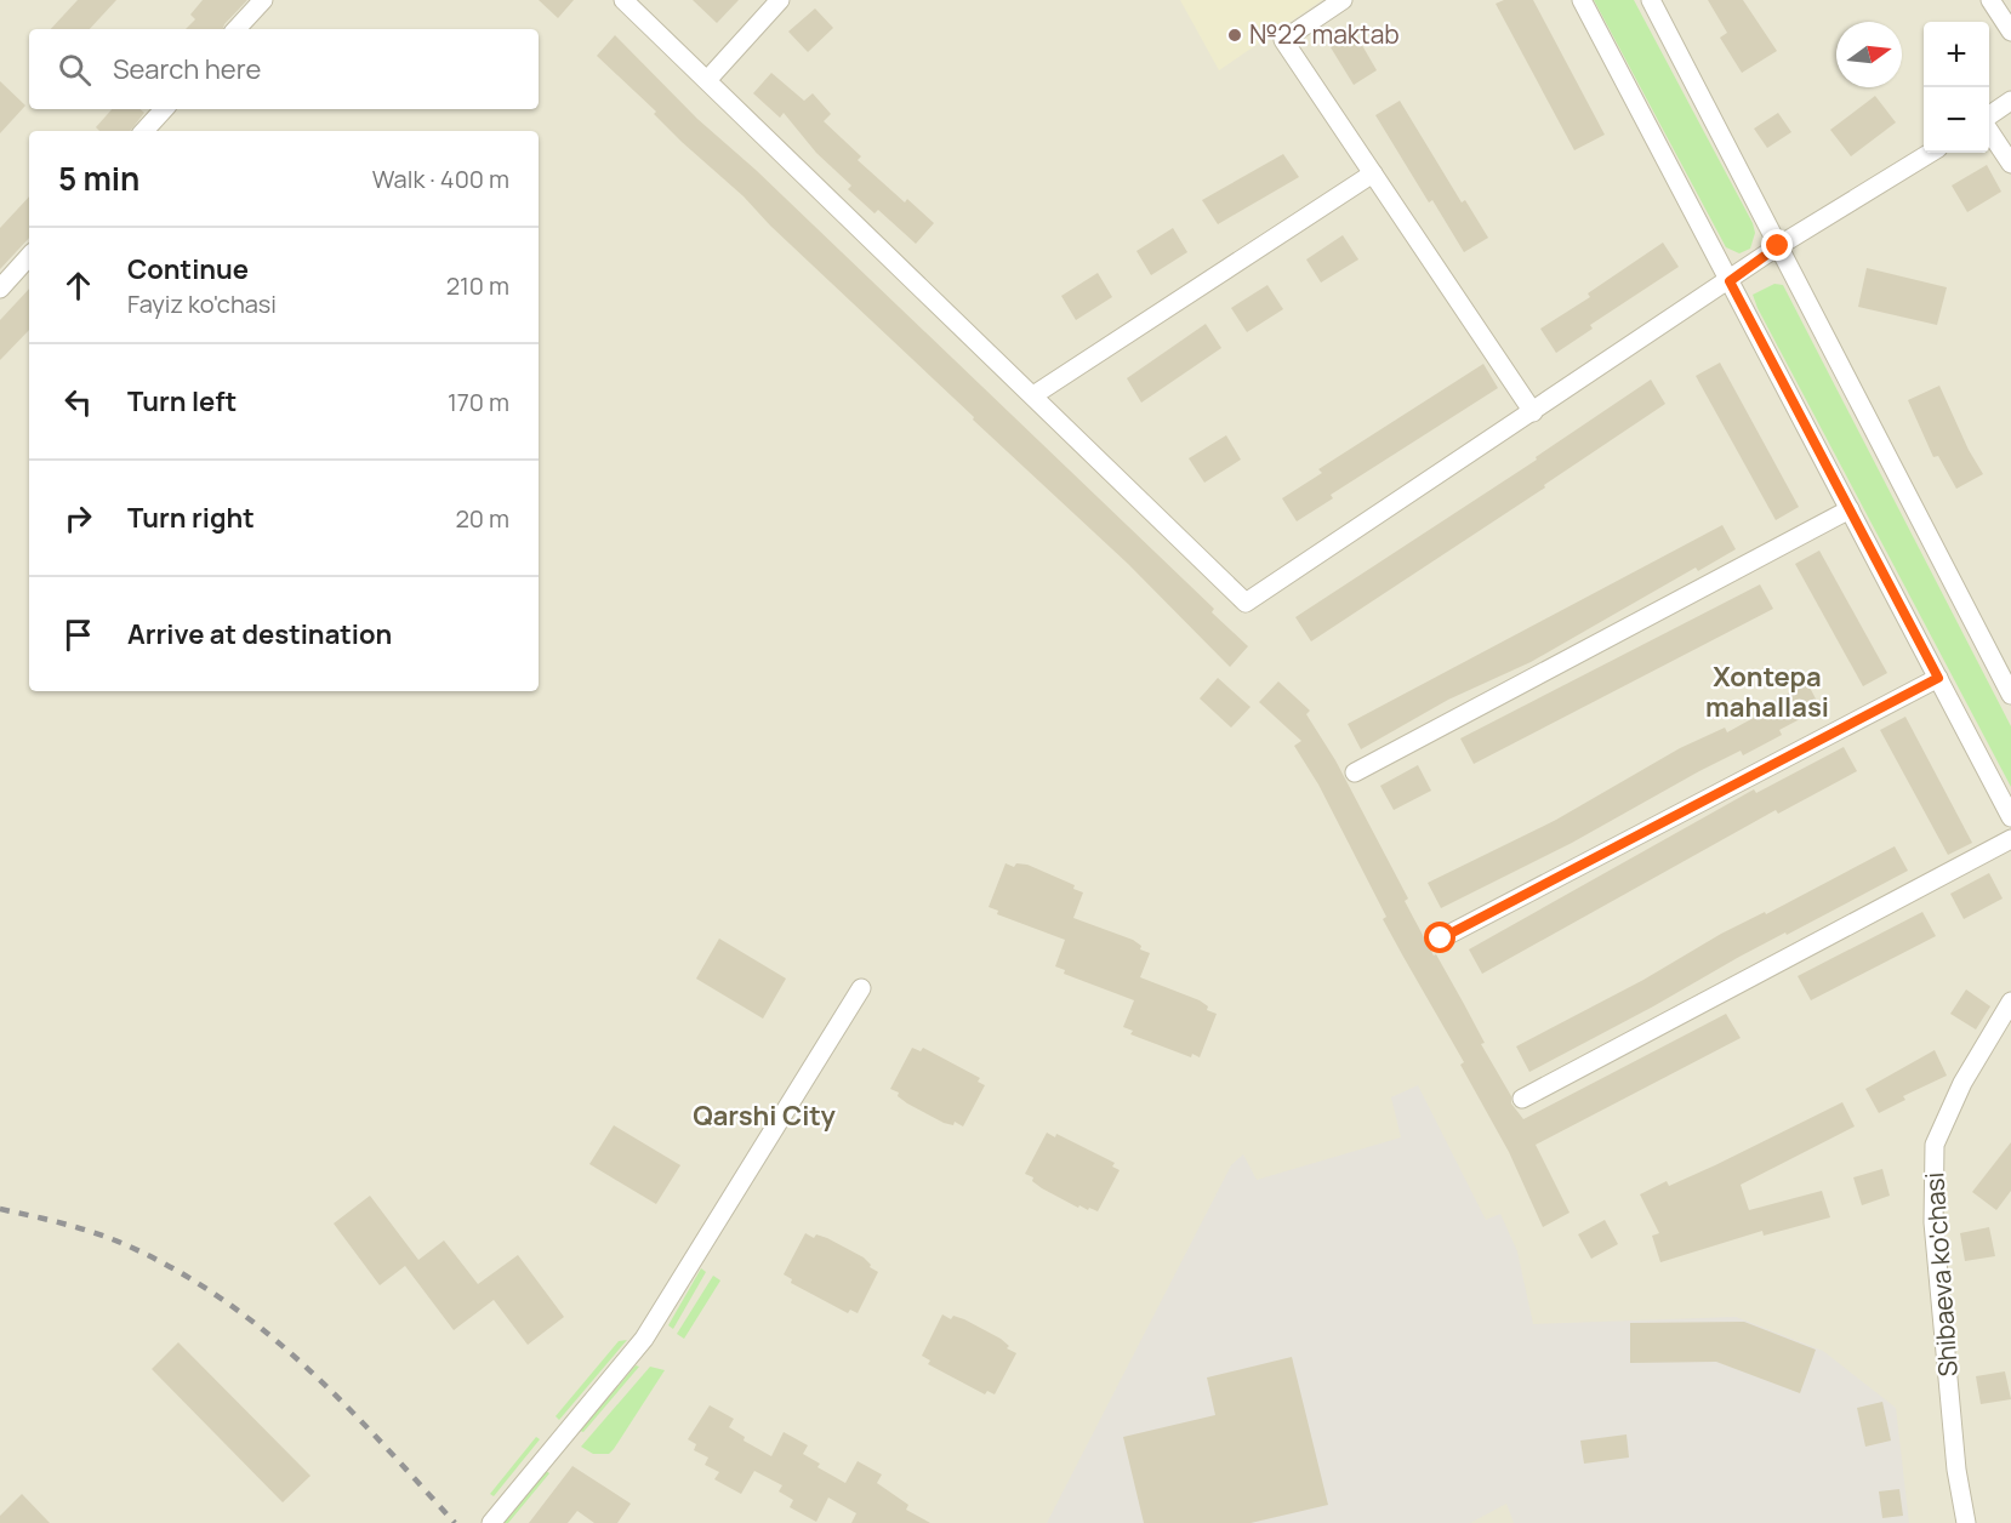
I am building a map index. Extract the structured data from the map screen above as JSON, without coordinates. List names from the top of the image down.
{
  "streets": {
    "street": ["Shibaeva ko'chasi"]
  },
  "districts": ["Xontepa mahallasi", "Qarshi City"],
  "places": ["№22 maktab"],
  "north": "right",
  "page": {
    "map_buttons": ["+", "−"],
    "search": "Search here",
    "heading": ["5 min", "Walk · 400 m"],
    "list": [
      ["Continue", "Fayiz ko'chasi", "210 m"],
      ["Turn left", "170 m"],
      ["Turn right", "20 m"],
      "Arrive at destination"
    ]
  }
}
